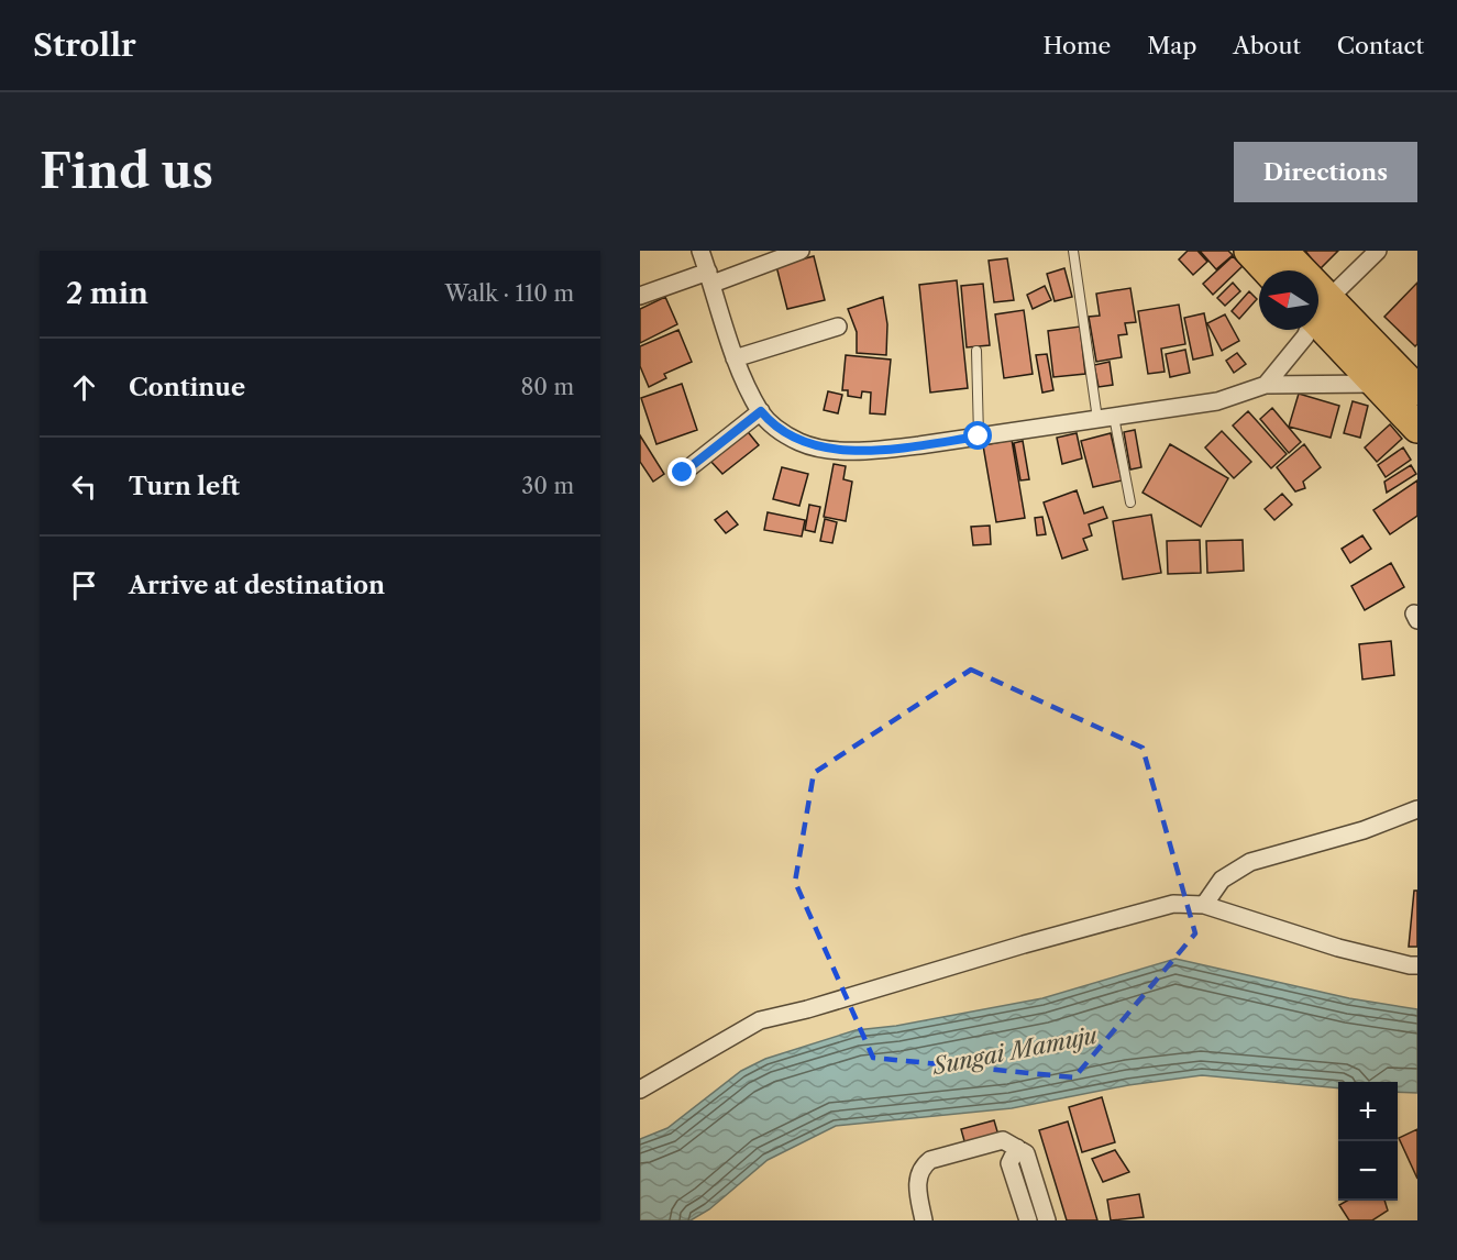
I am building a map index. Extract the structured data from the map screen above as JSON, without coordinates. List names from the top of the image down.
{
  "water": ["Sungai Mamuju"],
  "north": "left",
  "page": {
    "header": "Strollr",
    "nav": [
      "Home",
      "Map",
      "About",
      "Contact"
    ],
    "buttons": "Directions",
    "title": "Find us",
    "heading": ["2 min", "Walk · 110 m"],
    "list": [
      ["Continue", "80 m"],
      ["Turn left", "30 m"],
      "Arrive at destination"
    ],
    "map_buttons": ["+", "−"]
  }
}
